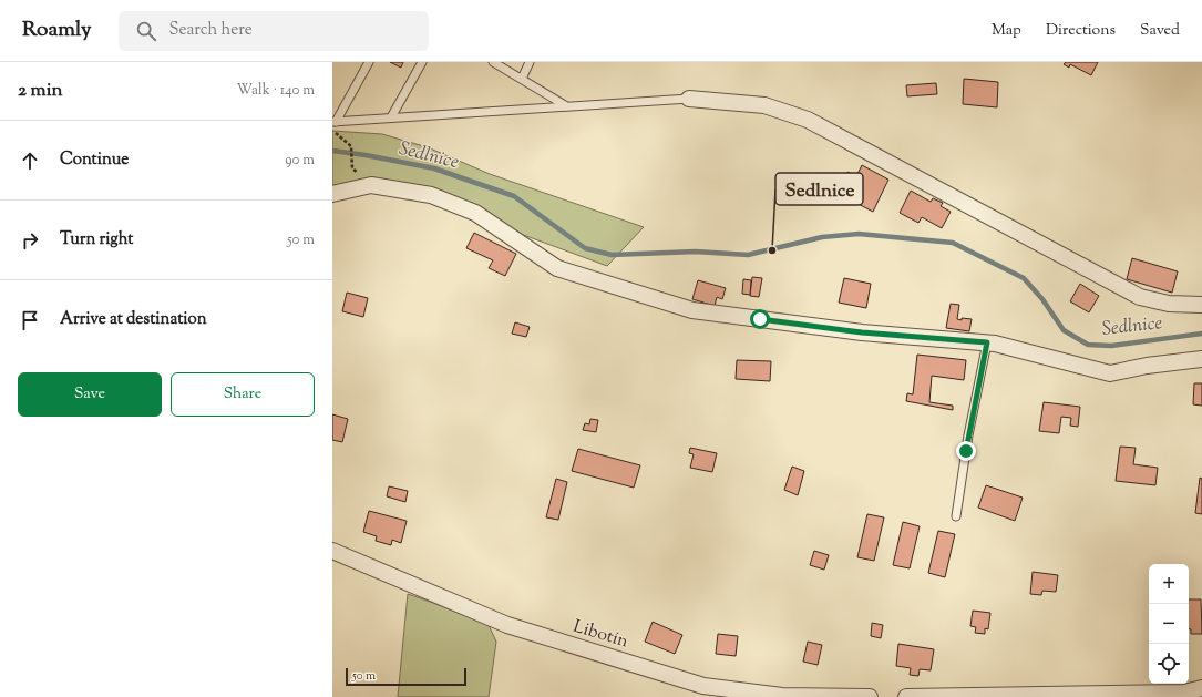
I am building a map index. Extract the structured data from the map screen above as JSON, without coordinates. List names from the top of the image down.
{
  "streets": {
    "street": ["Libotín"]
  },
  "water": ["Sedlnice"],
  "places": ["Sedlnice"],
  "scale_bar": "50 m",
  "page": {
    "header": "Roamly",
    "search": "Search here",
    "nav": ["Map", "Directions", "Saved"],
    "heading": ["2 min", "Walk · 140 m"],
    "list": [
      ["Continue", "90 m"],
      ["Turn right", "50 m"],
      "Arrive at destination"
    ],
    "buttons": ["Save", "Share"],
    "map_buttons": ["+", "−"],
    "scale": "50 m"
  }
}
